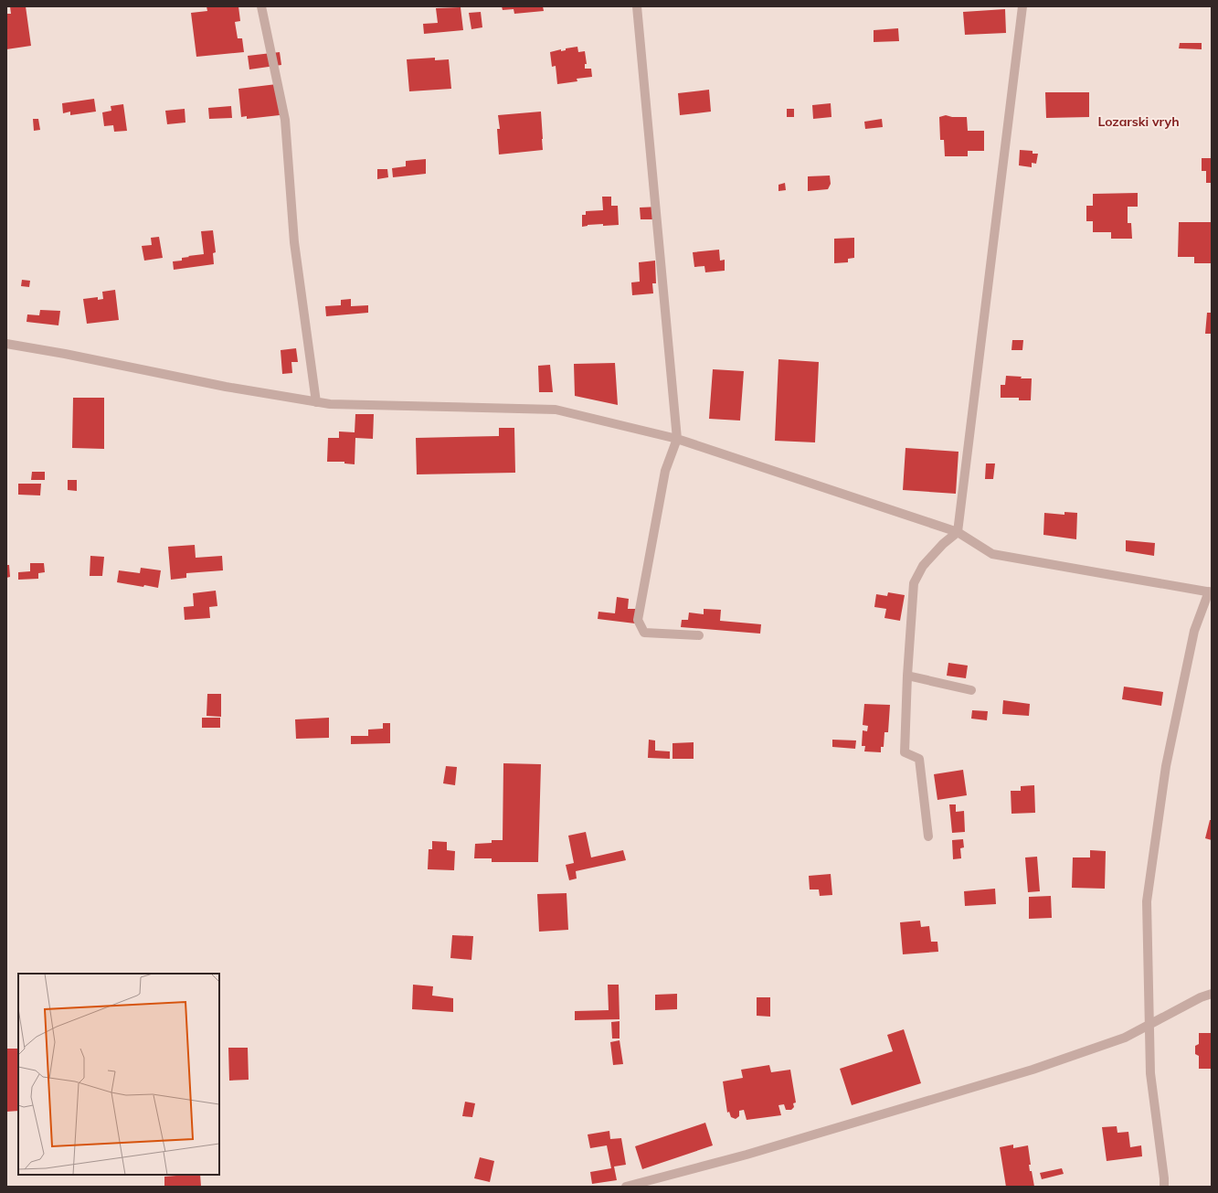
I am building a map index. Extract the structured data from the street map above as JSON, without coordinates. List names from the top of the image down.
{
  "districts": ["Lozarski vryh"]
}
